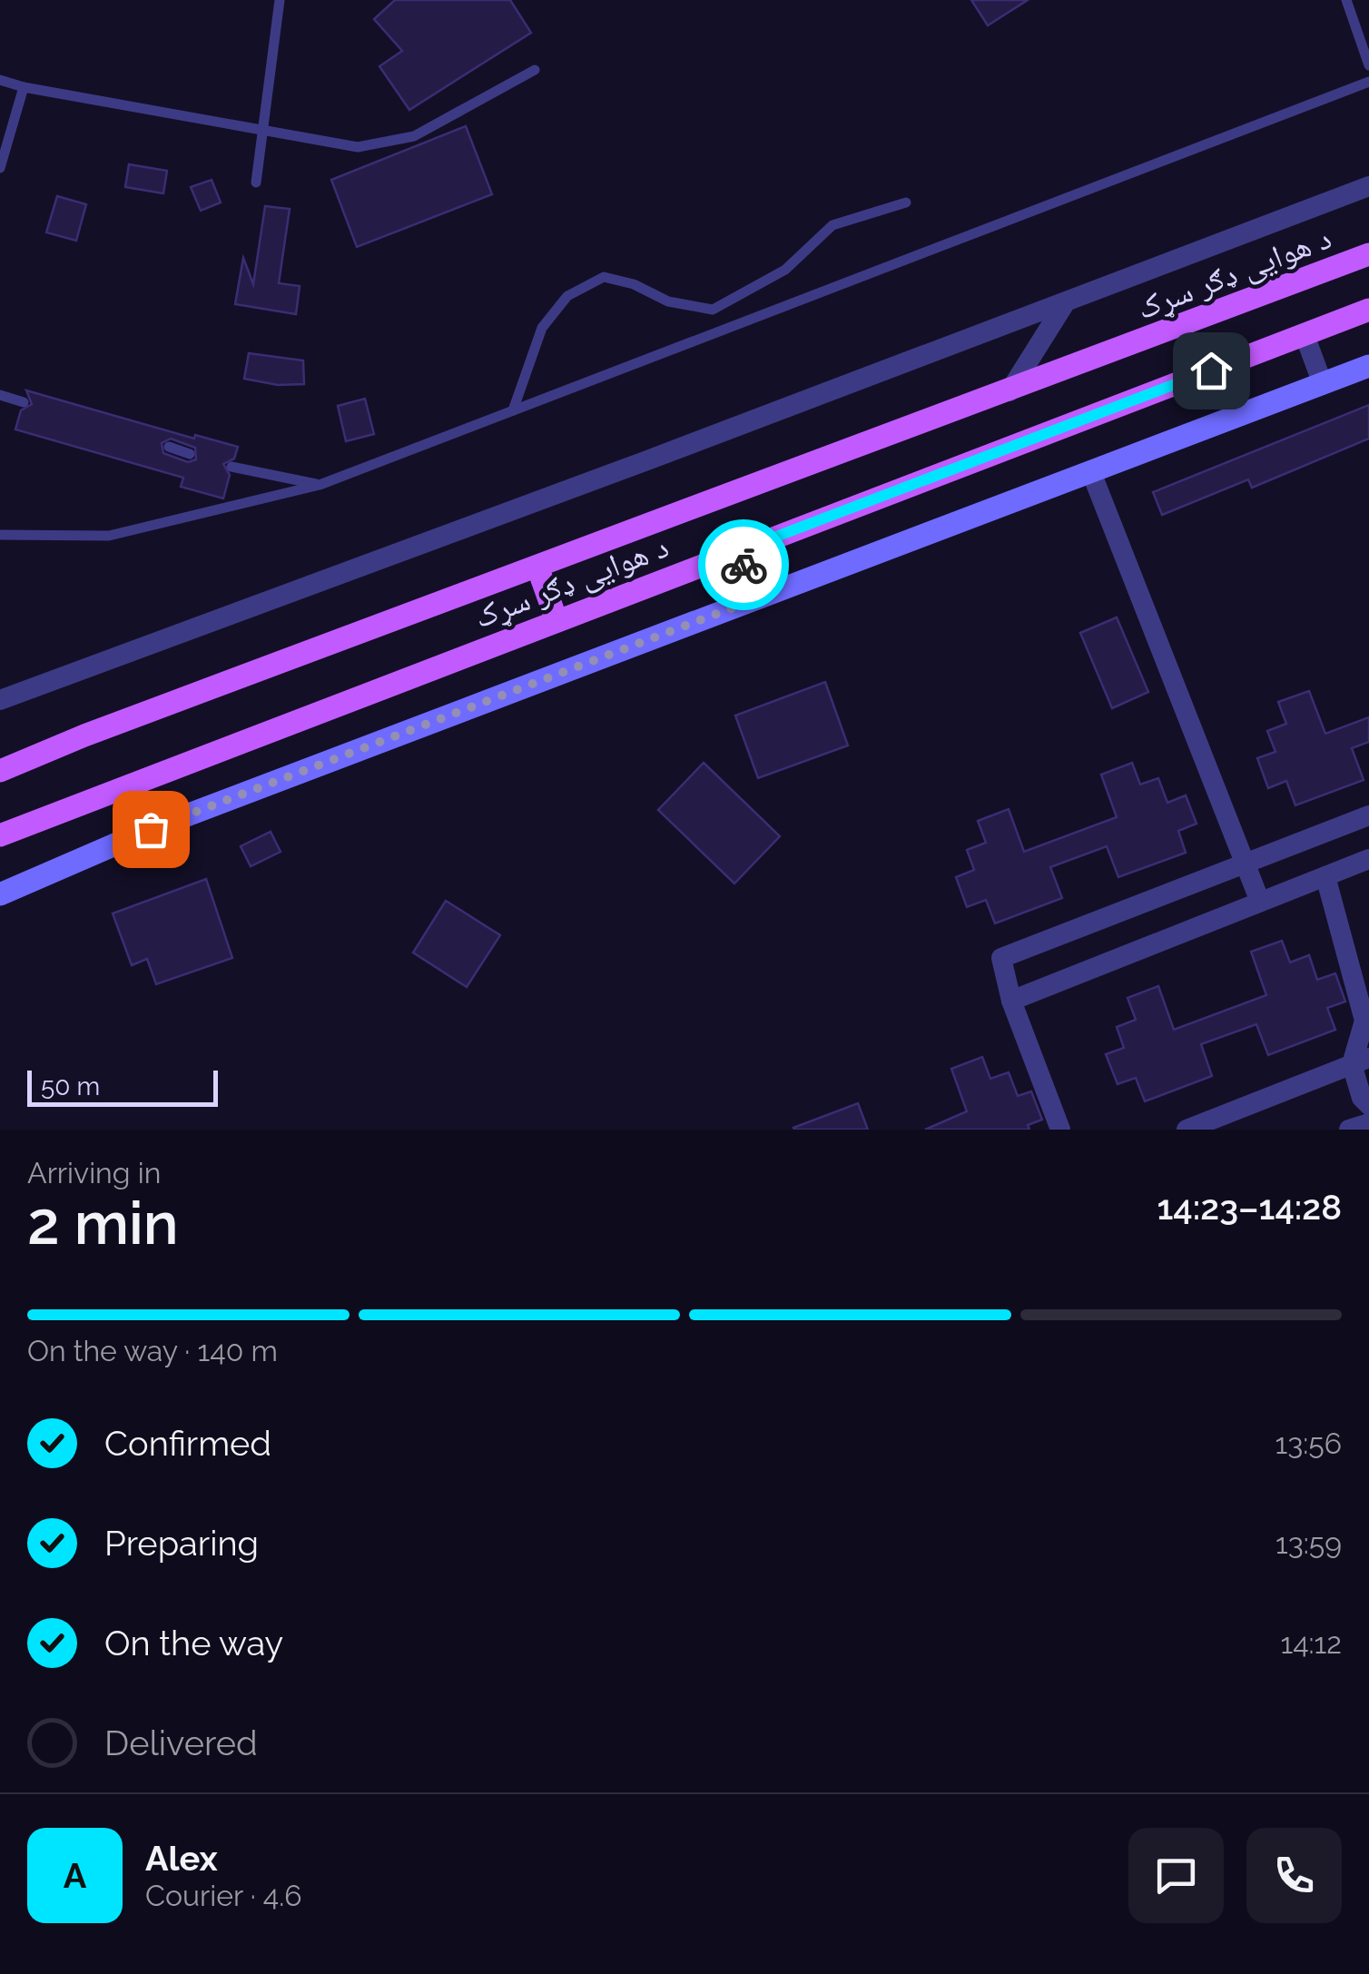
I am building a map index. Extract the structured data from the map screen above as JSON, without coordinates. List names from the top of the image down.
{
  "streets": {
    "main road": ["د هوایی ډګر سړک"]
  },
  "scale_bar": "50 m",
  "page": {
    "scale": "50 m",
    "heading": ["2 min", "Arriving in", "14:23–14:28"],
    "panel": ["Alex", "Courier · 4.6"],
    "bar": "On the way · 140 m",
    "list": [
      ["Confirmed", "13:56"],
      ["Preparing", "13:59"],
      ["On the way", "14:12"],
      "Delivered"
    ],
    "round": "A"
  }
}
